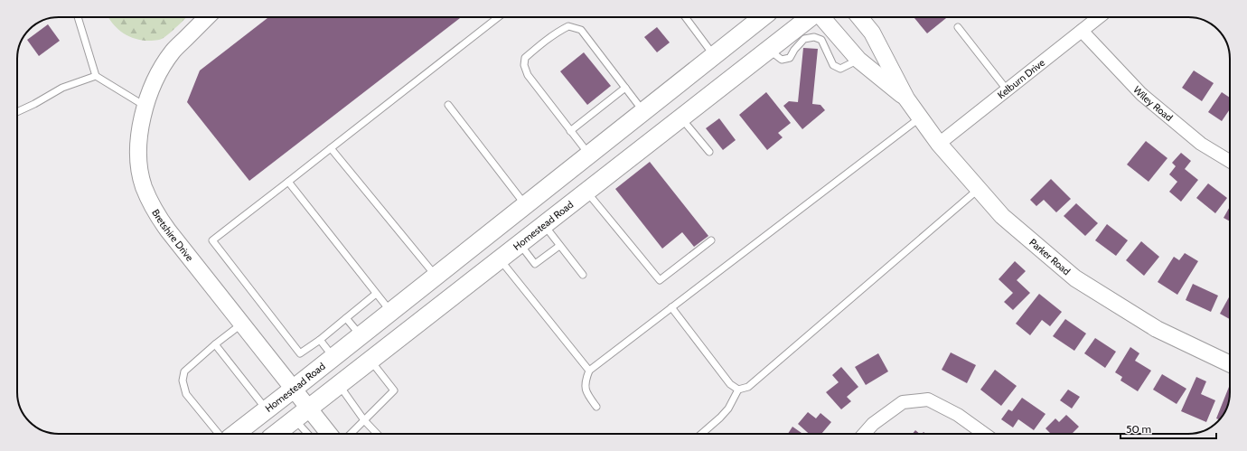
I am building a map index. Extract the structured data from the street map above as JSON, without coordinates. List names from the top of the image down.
{
  "streets": {
    "main road": ["Homestead Road"],
    "street": [
      "Kelburn Drive",
      "Wiley Road",
      "Bretshire Drive",
      "Parker Road"
    ]
  },
  "crossings": [
    ["Kelburn Drive", "Wiley Road"],
    ["Kelburn Drive", "Parker Road"],
    ["Homestead Road", "Bretshire Drive"]
  ],
  "scale_bar": "50 m"
}
